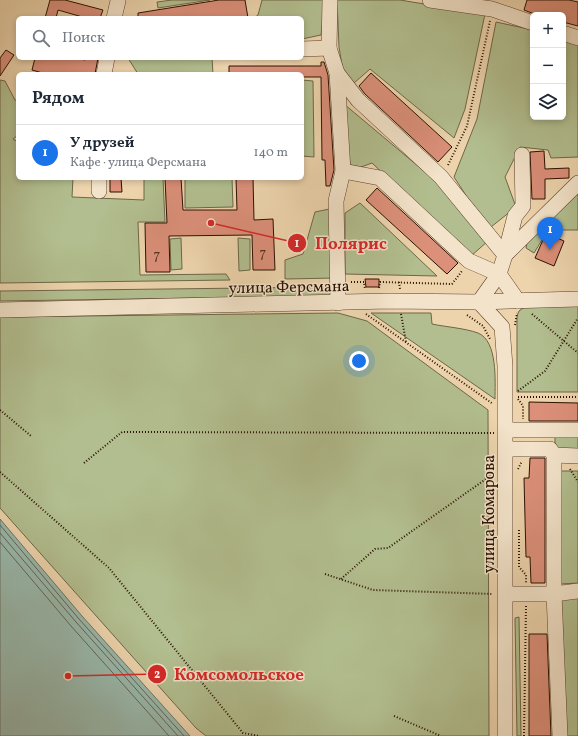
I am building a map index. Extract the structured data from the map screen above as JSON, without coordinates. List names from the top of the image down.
{
  "streets": {
    "street": ["улица Ферсмана", "улица Комарова"]
  },
  "places": ["Полярис", "Комсомольское"],
  "house_numbers": ["7", "7"],
  "page": {
    "map_buttons": ["+", "−"],
    "search": "Поиск",
    "heading": "Рядом",
    "list": [
      {
        "mark": "1",
        "name": "У друзей",
        "note": "Кафе · улица Ферсмана",
        "value": "140 m"
      }
    ],
    "pins": "1"
  }
}
